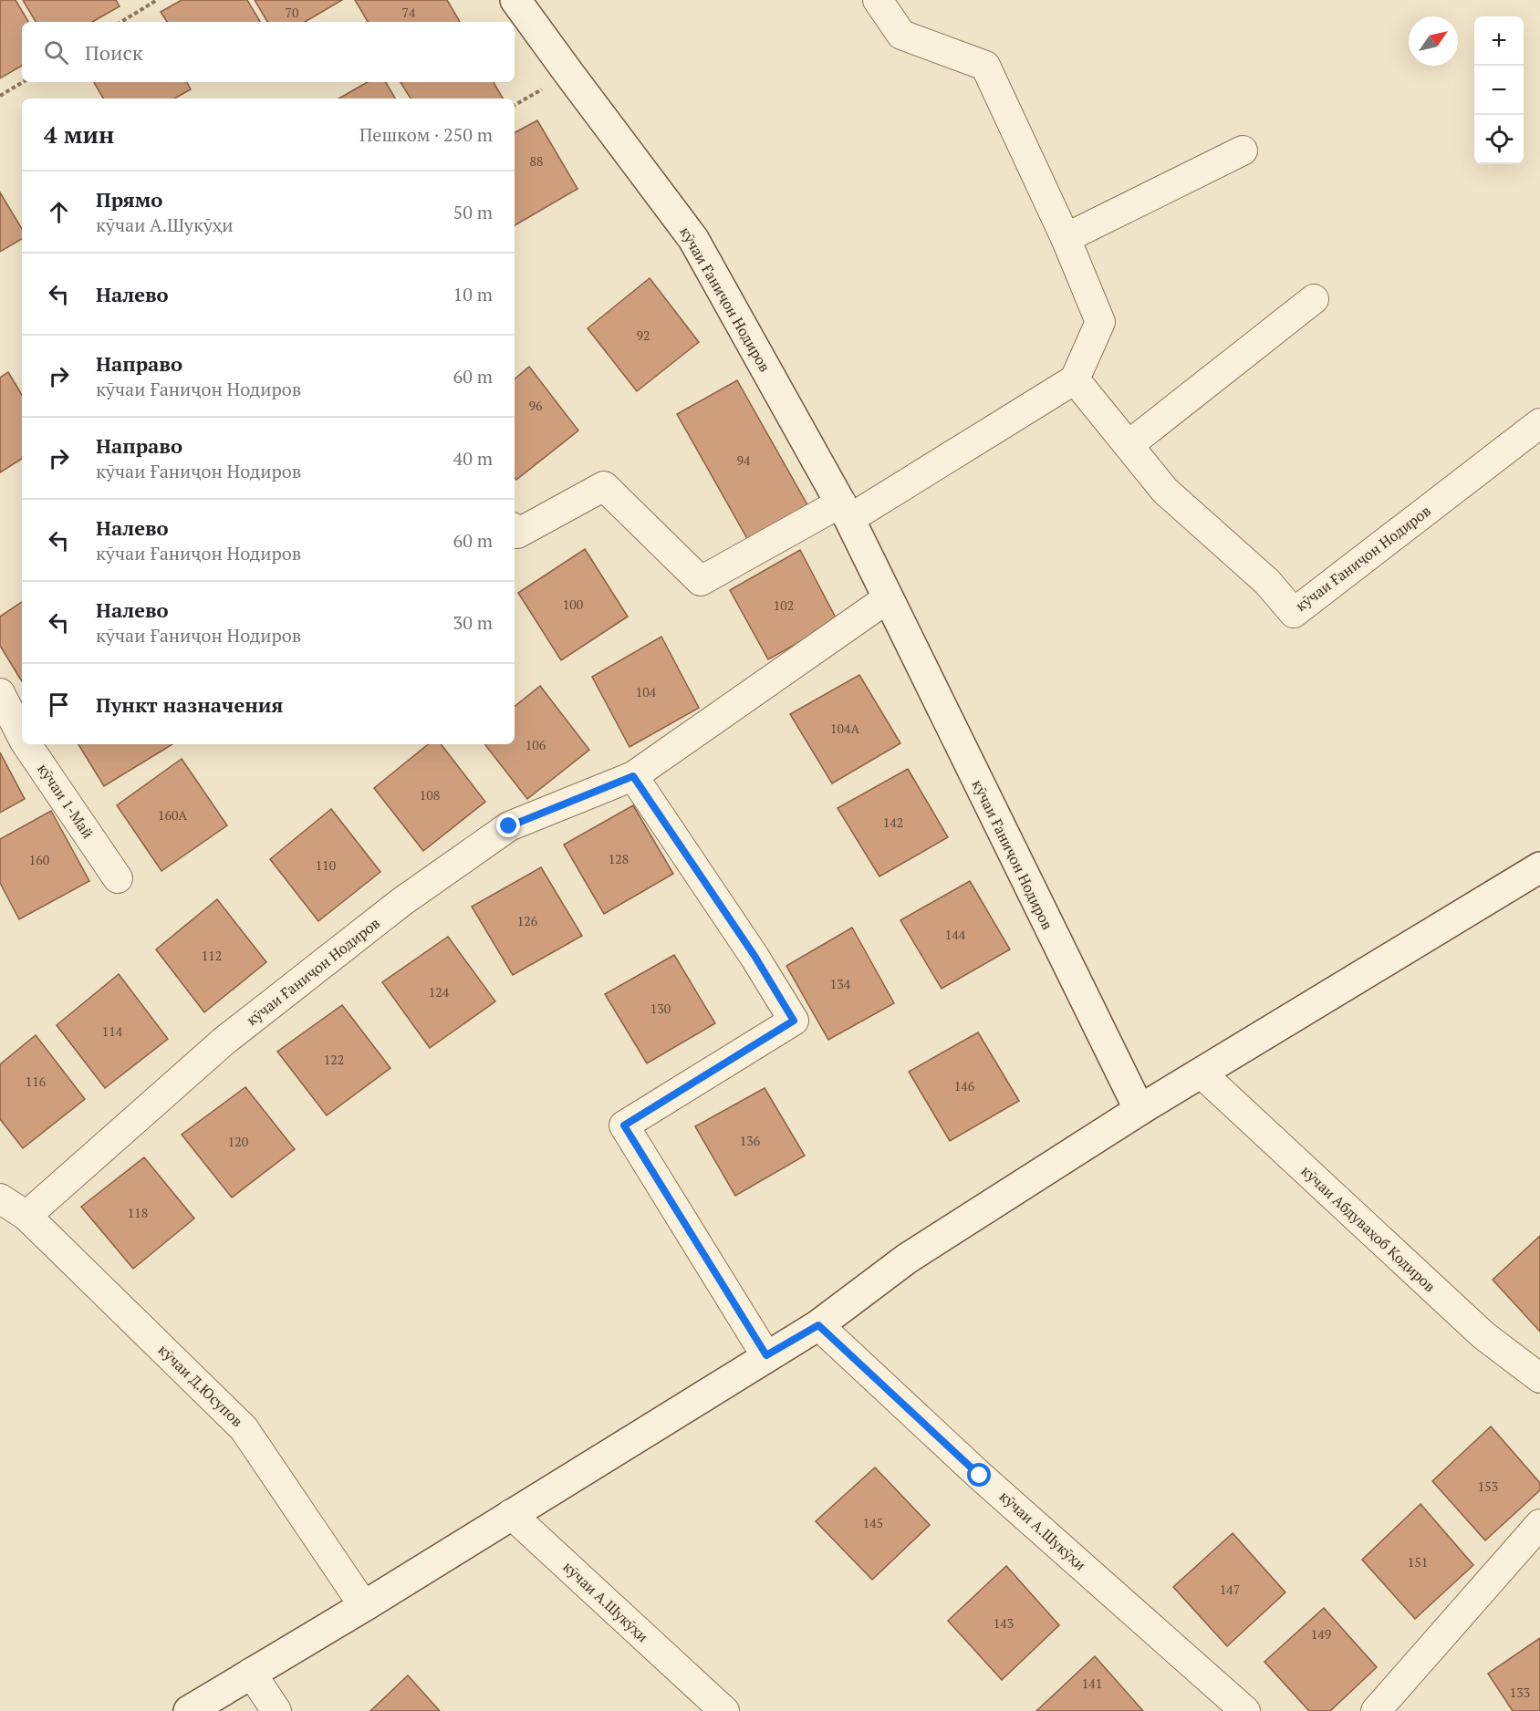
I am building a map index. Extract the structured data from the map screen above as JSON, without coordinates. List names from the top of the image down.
{
  "streets": {
    "street": [
      "кӯчаи Ғаниҷон Нодиров",
      "кӯчаи 1-Май",
      "кӯчаи Абдуваҳоб Қодиров",
      "кӯчаи Д.Юсупов",
      "кӯчаи А.Шукӯҳи"
    ]
  },
  "crossings": [
    ["кӯчаи Ғаниҷон Нодиров", "кӯчаи Д.Юсупов"]
  ],
  "house_numbers": [
    "70",
    "74",
    "88",
    "92",
    "96",
    "94",
    "100",
    "102",
    "104",
    "104А",
    "106",
    "108",
    "160А",
    "142",
    "128",
    "160",
    "110",
    "126",
    "144",
    "112",
    "134",
    "124",
    "130",
    "114",
    "122",
    "116",
    "146",
    "136",
    "120",
    "118",
    "153",
    "145",
    "151",
    "147",
    "143",
    "149",
    "141",
    "133"
  ],
  "north": "top right",
  "page": {
    "map_buttons": ["+", "−"],
    "search": "Поиск",
    "heading": ["4 мин", "Пешком · 250 m"],
    "list": [
      ["Прямо", "кӯчаи А.Шукӯҳи", "50 m"],
      ["Налево", "10 m"],
      ["Направо", "кӯчаи Ғаниҷон Нодиров", "60 m"],
      ["Направо", "кӯчаи Ғаниҷон Нодиров", "40 m"],
      ["Налево", "кӯчаи Ғаниҷон Нодиров", "60 m"],
      ["Налево", "кӯчаи Ғаниҷон Нодиров", "30 m"],
      "Пункт назначения"
    ]
  }
}
